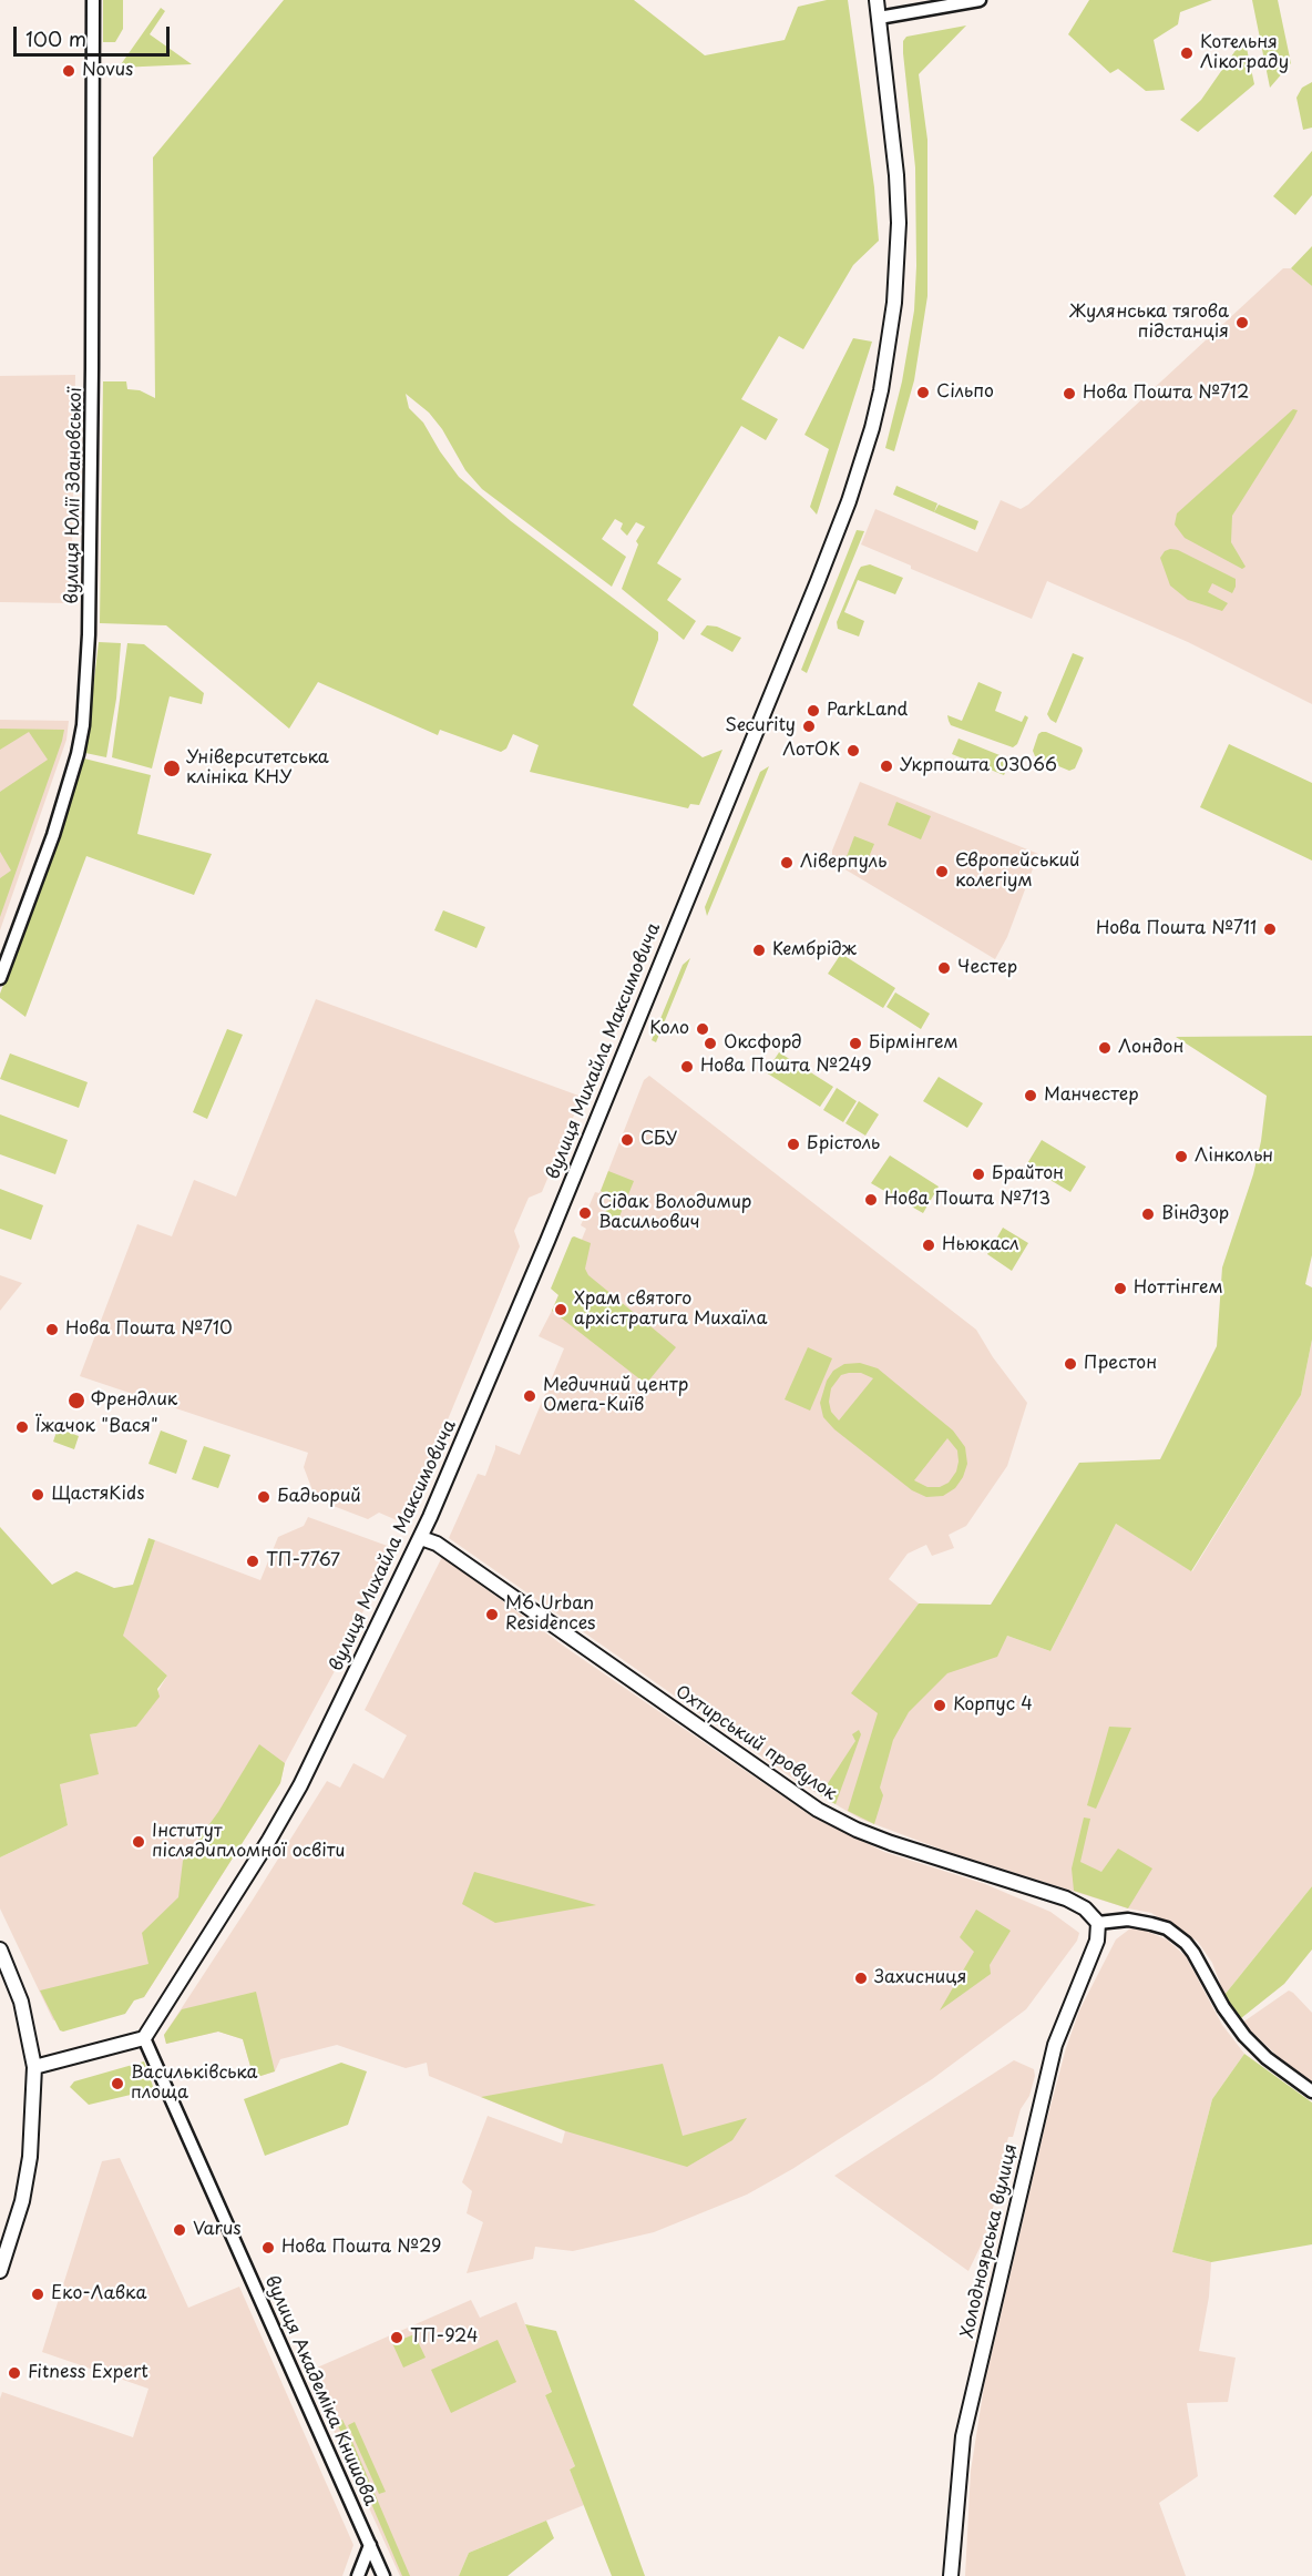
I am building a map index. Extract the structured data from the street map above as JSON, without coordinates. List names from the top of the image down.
{
  "streets": {
    "main road": ["вулиця Михайла Максимовича", "Охтирський провулок", "Холодноярська вулиця"],
    "street": ["вулиця Юлії Здановської", "вулиця Академіка Книшова"]
  },
  "crossings": [
    ["вулиця Михайла Максимовича", "Охтирський провулок"],
    ["вулиця Михайла Максимовича", "вулиця Академіка Книшова"],
    ["Охтирський провулок", "Холодноярська вулиця"]
  ],
  "places": [
    "Котельня Лікограду",
    "Novus",
    "Жулянська тягова підстанція",
    "Сільпо",
    "Нова Пошта №712",
    "ParkLand",
    "Security",
    "ЛотОК",
    "Укрпошта 03066",
    "Університетська клініка КНУ",
    "Ліверпуль",
    "Європейський колегіум",
    "Нова Пошта №711",
    "Кембрідж",
    "Честер",
    "Коло",
    "Оксфорд",
    "Бірмінгем",
    "Лондон",
    "Нова Пошта №249",
    "Манчестер",
    "СБУ",
    "Брістоль",
    "Лінкольн",
    "Брайтон",
    "Нова Пошта №713",
    "Сідак Володимир Васильович",
    "Віндзор",
    "Ньюкасл",
    "Ноттінгем",
    "Храм святого архістратига Михаїла",
    "Нова Пошта №710",
    "Престон",
    "Медичний центр Омега-Київ",
    "Френдлик",
    "Їжачок \"Вася\"",
    "ЩастяKids",
    "Бадьорий",
    "ТП-7767",
    "M6 Urban Residences",
    "Корпус 4",
    "Інститут післядипломної освіти",
    "Захисниця",
    "Васильківська площа",
    "Varus",
    "Нова Пошта №29",
    "Еко-Лавка",
    "ТП-924",
    "Fitness Expert"
  ],
  "scale_bar": "100 m"
}
